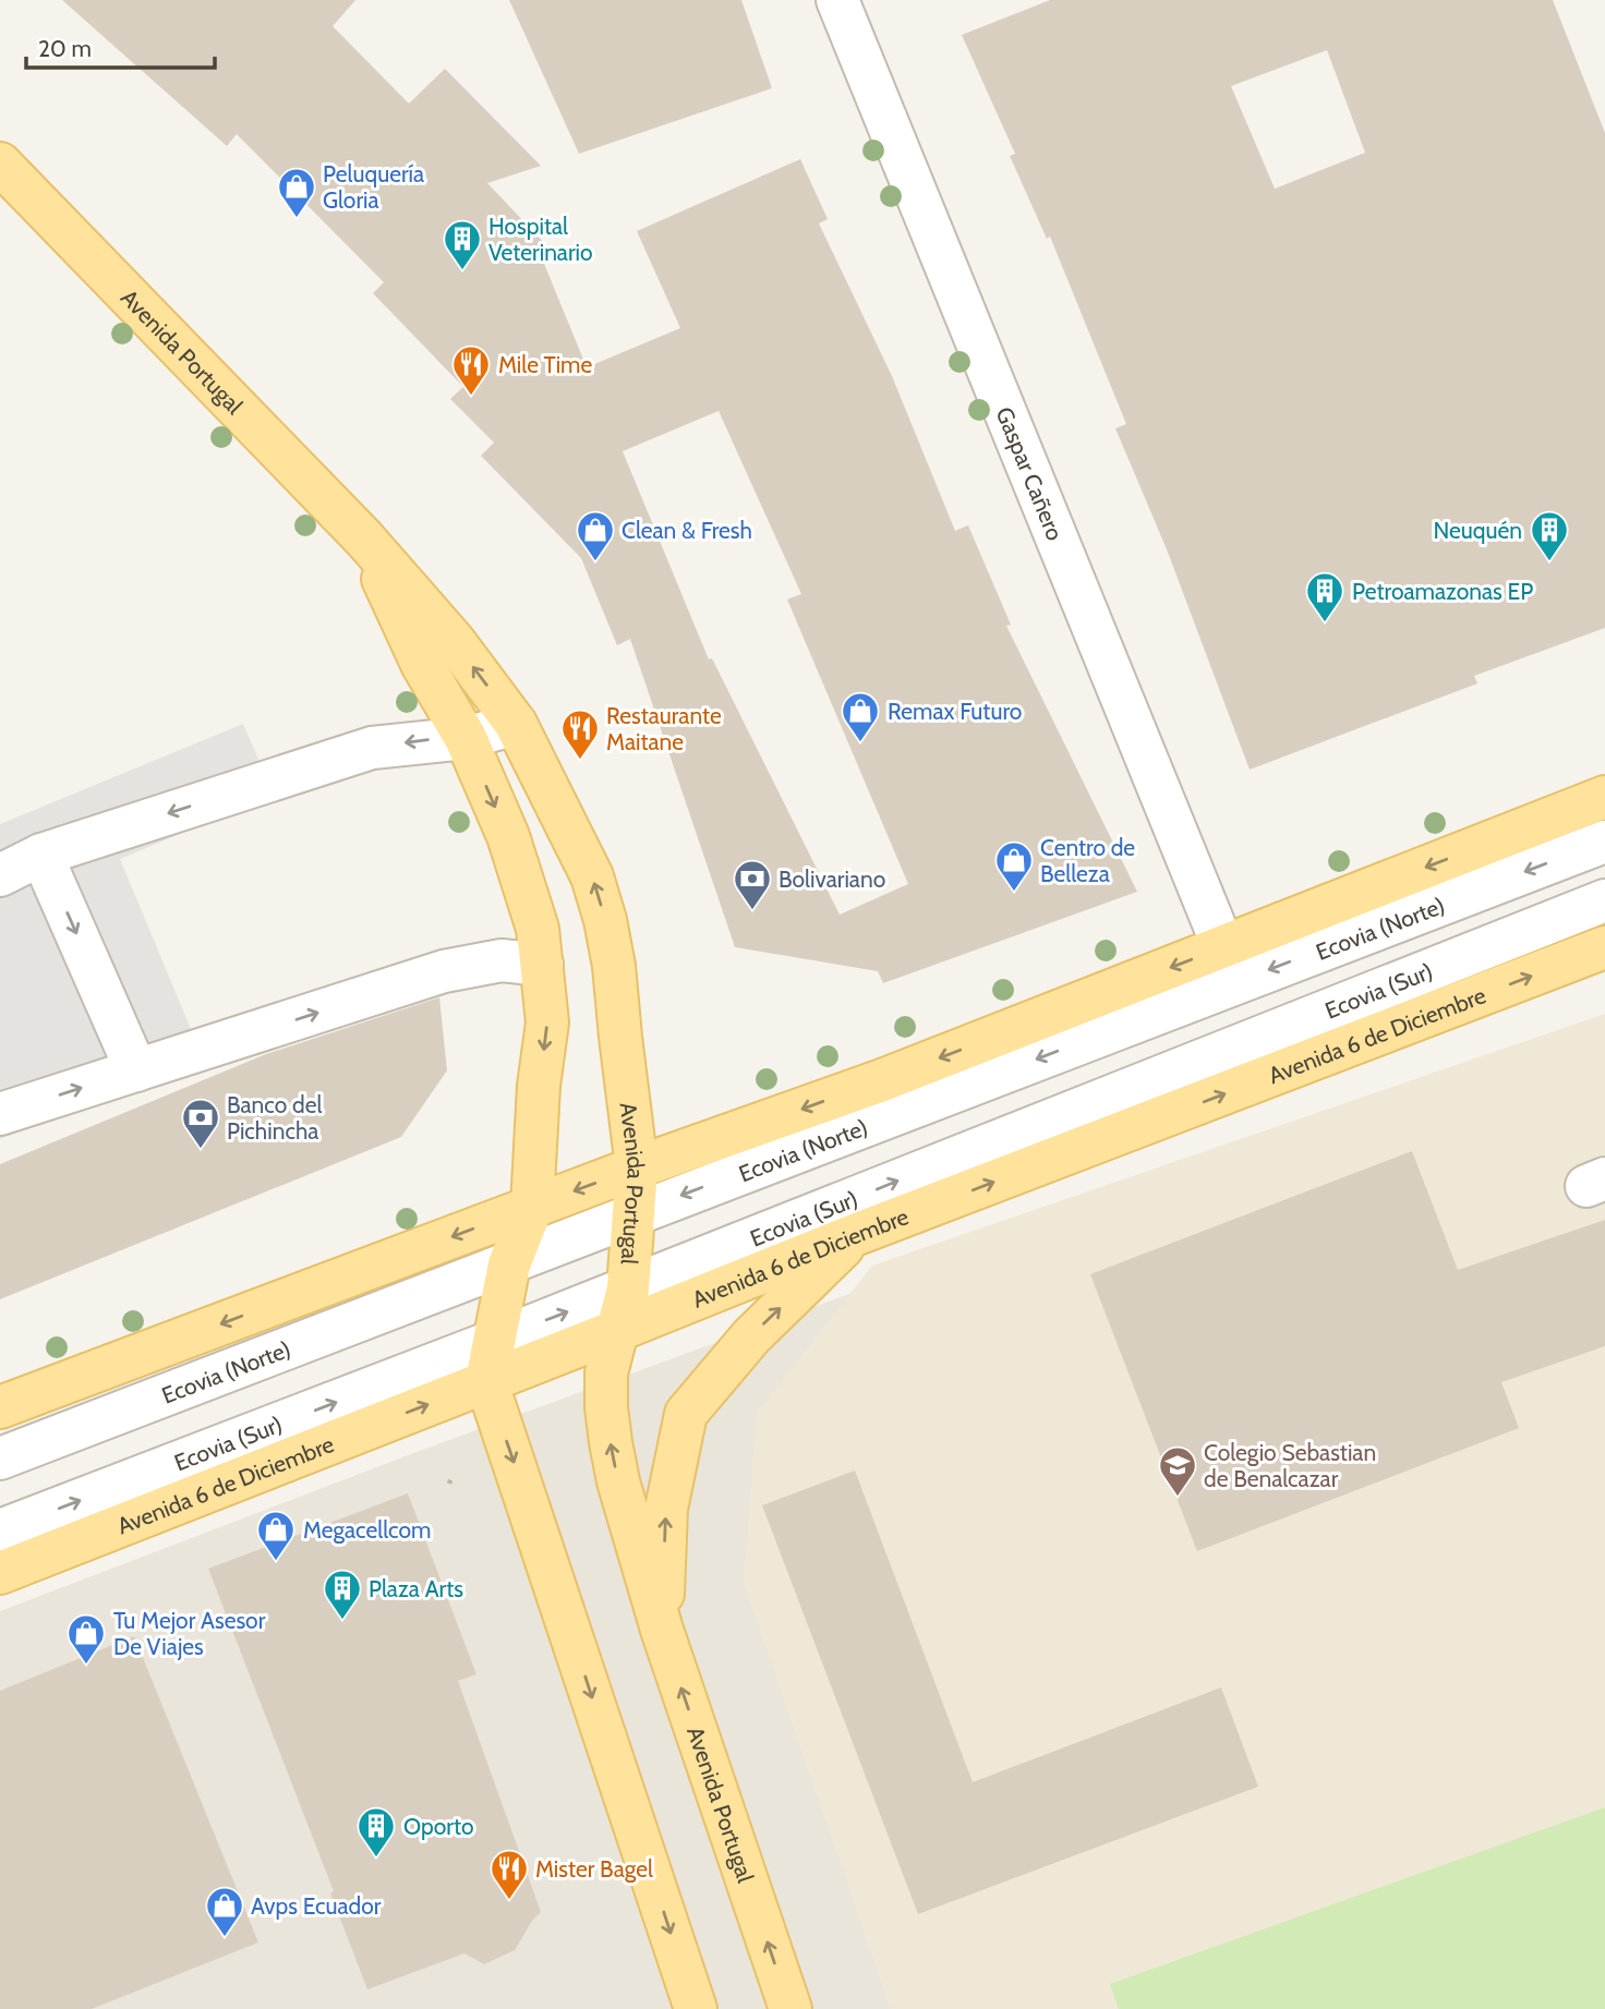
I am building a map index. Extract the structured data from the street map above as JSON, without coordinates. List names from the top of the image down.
{
  "streets": {
    "main road": ["Avenida Portugal", "Avenida 6 de Diciembre"],
    "street": ["Gaspar Cañero", "Ecovia (Norte)", "Ecovia (Sur)"]
  },
  "crossings": [
    ["Avenida Portugal", "Ecovia (Norte)"],
    ["Avenida Portugal", "Ecovia (Sur)"],
    ["Avenida Portugal", "Avenida 6 de Diciembre"]
  ],
  "one_way": ["Ecovia (Norte)", "Ecovia (Sur)"],
  "places": {
    "shop": [
      "Peluquería Gloria",
      "Clean & Fresh",
      "Remax Futuro",
      "Centro de Belleza",
      "Megacellcom",
      "Tu Mejor Asesor De Viajes",
      "Avps Ecuador"
    ],
    "building": [
      "Hospital Veterinario",
      "Neuquén",
      "Petroamazonas EP",
      "Plaza Arts",
      "Oporto"
    ],
    "restaurant": ["Mile Time", "Restaurante Maitane", "Mister Bagel"],
    "bank": ["Bolivariano", "Banco del Pichincha"],
    "school or university": ["Colegio Sebastian de Benalcazar"]
  },
  "scale_bar": "20 m"
}
